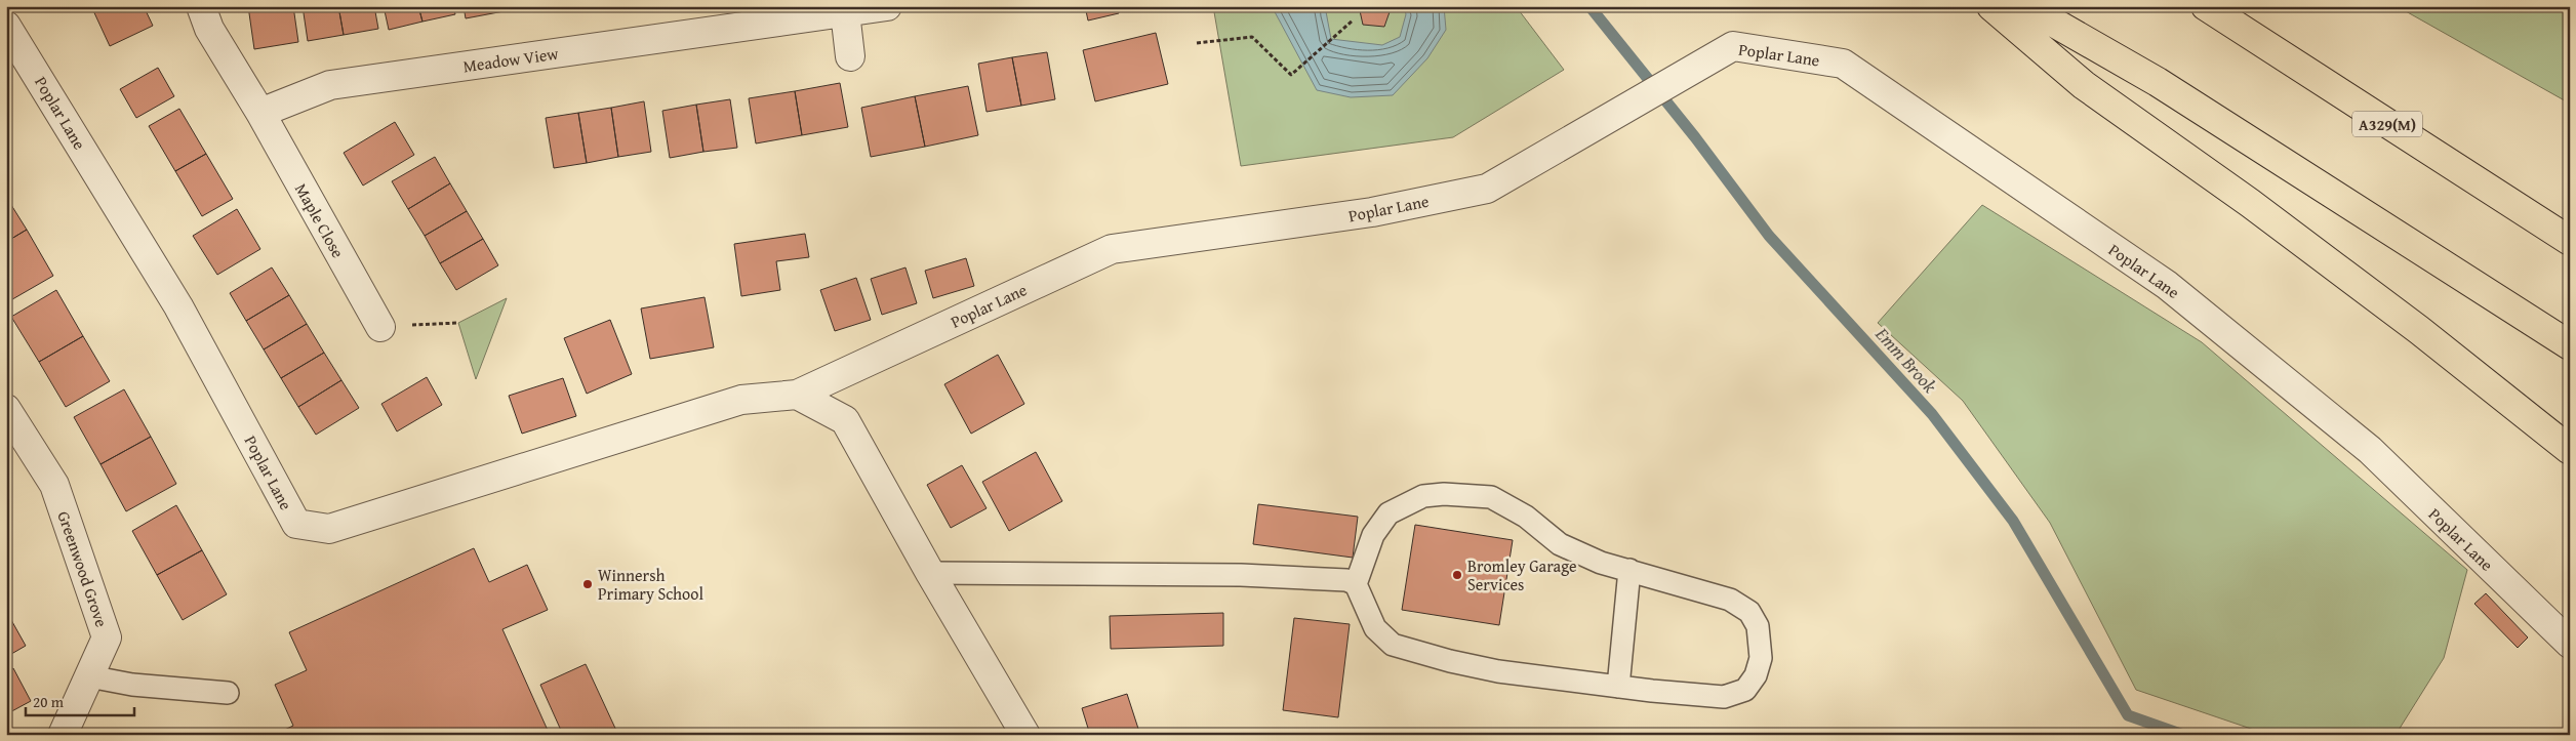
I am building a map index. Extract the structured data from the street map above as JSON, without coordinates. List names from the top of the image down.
{
  "streets": {
    "highway": ["A329(M)"],
    "street": [
      "Poplar Lane",
      "Meadow View",
      "Maple Close",
      "Greenwood Grove"
    ]
  },
  "crossings": [
    ["Meadow View", "Maple Close"]
  ],
  "water": ["Emm Brook"],
  "places": ["Bromley Garage Services", "Winnersh Primary School"],
  "scale_bar": "20 m"
}
